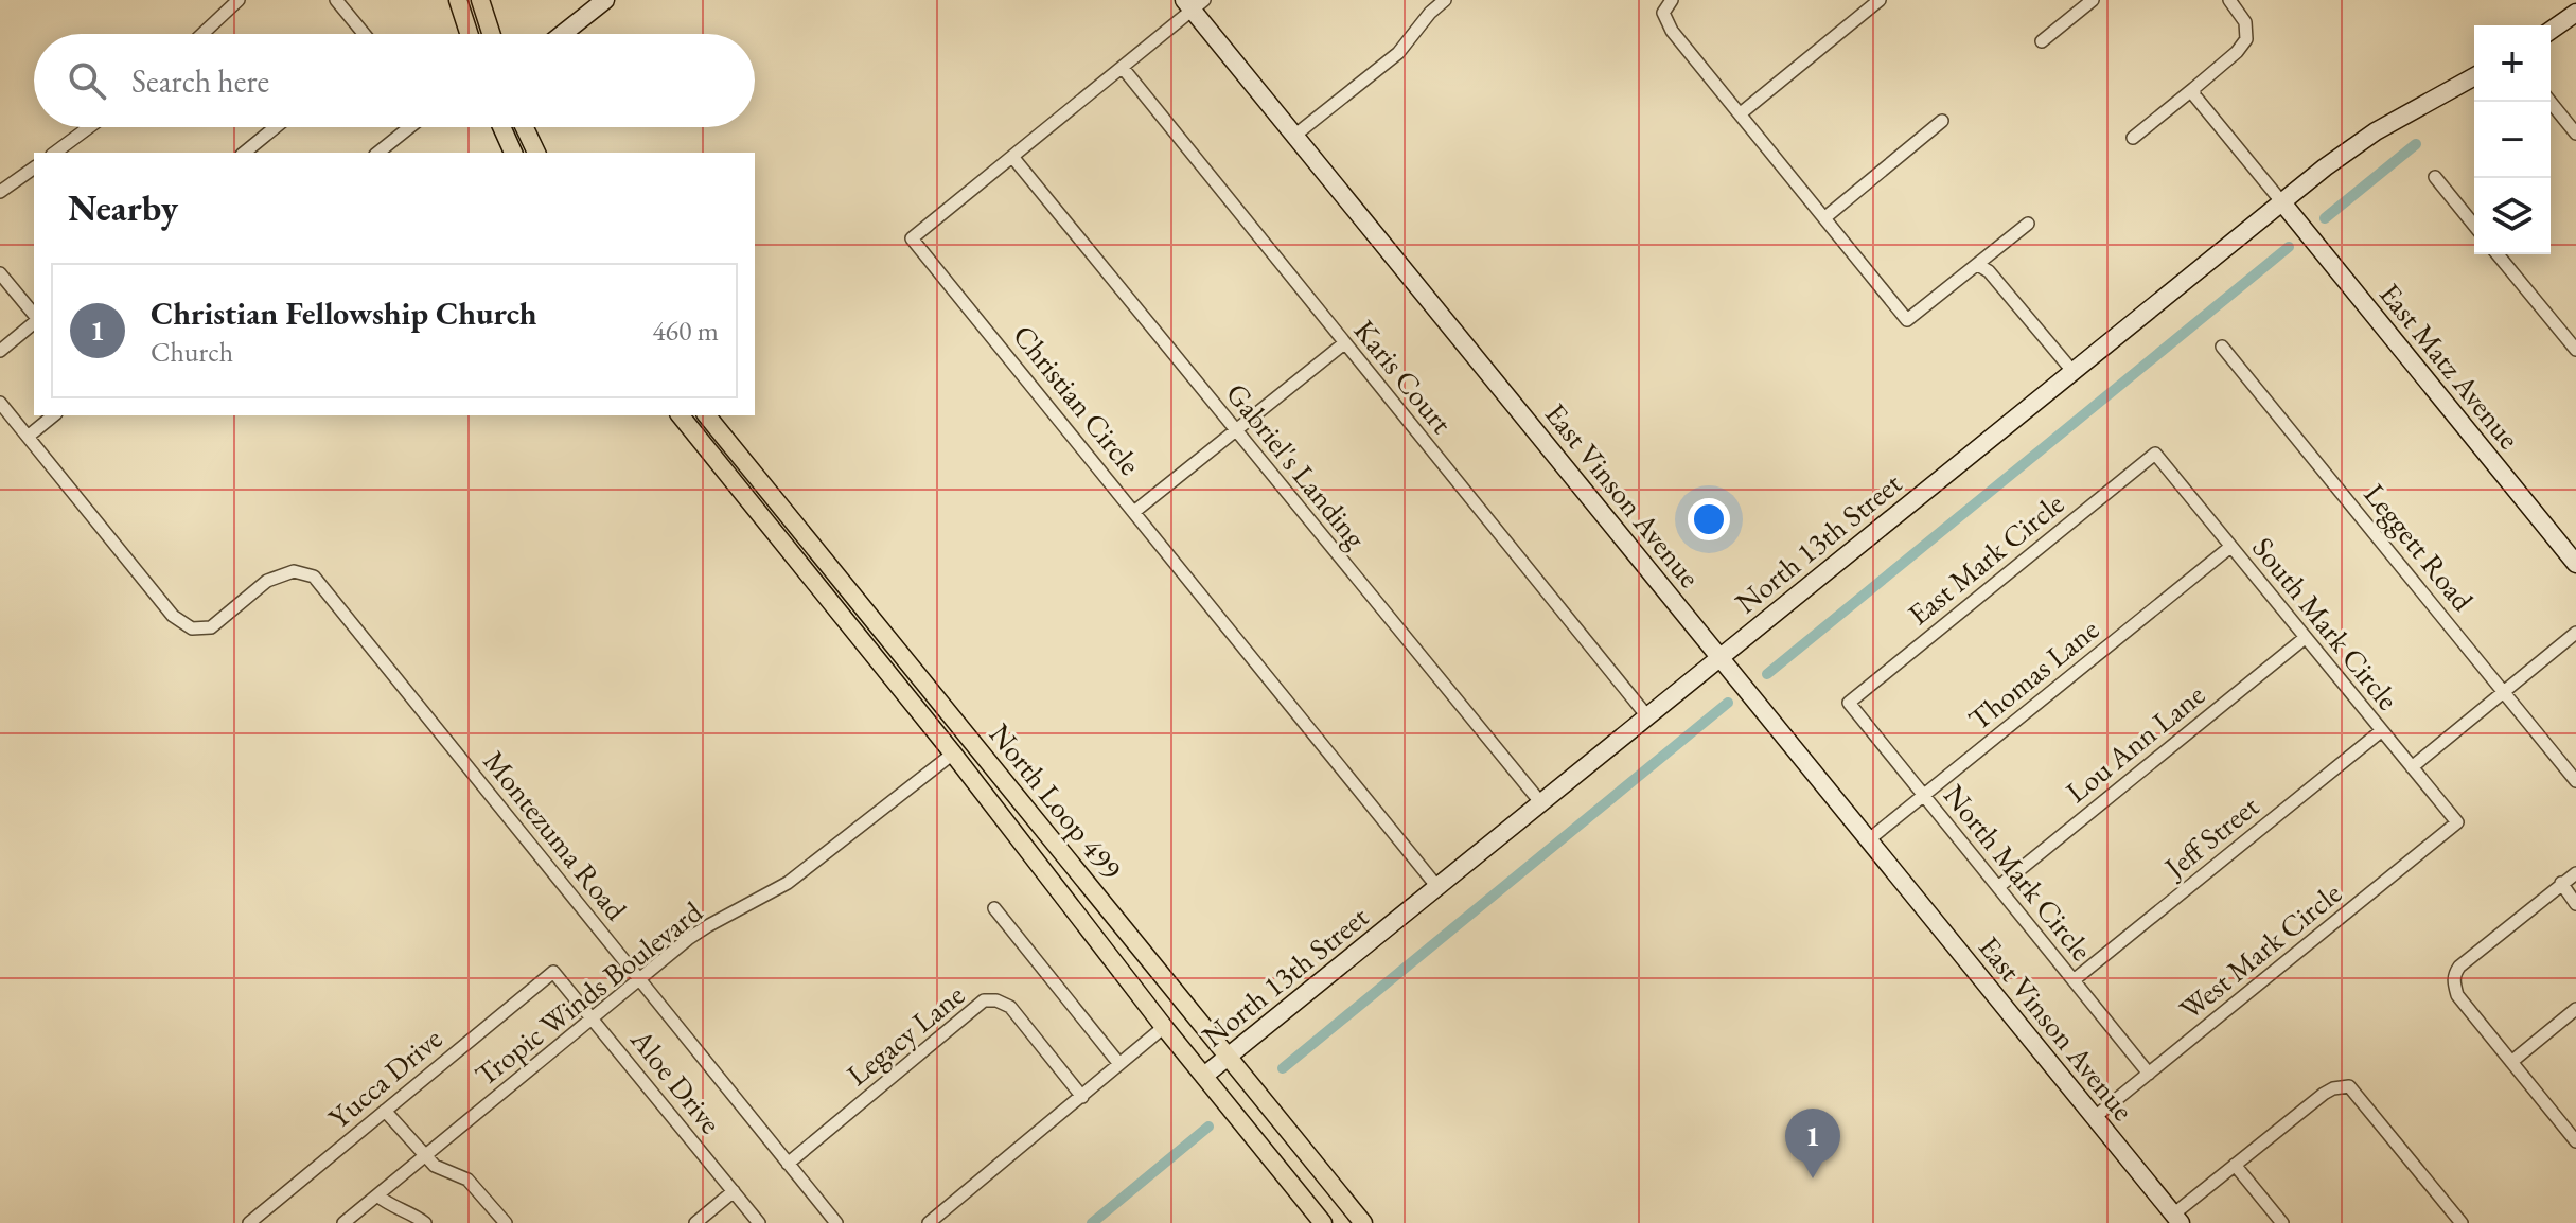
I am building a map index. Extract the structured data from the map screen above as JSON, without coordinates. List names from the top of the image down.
{
  "streets": {
    "main road": ["North Loop 499"],
    "street": [
      "East Matz Avenue",
      "Karis Court",
      "Christian Circle",
      "Gabriel's Landing",
      "East Vinson Avenue",
      "North 13th Street",
      "Leggett Road",
      "East Mark Circle",
      "South Mark Circle",
      "Thomas Lane",
      "Lou Ann Lane",
      "Montezuma Road",
      "Jeff Street",
      "North Mark Circle",
      "West Mark Circle",
      "Tropic Winds Boulevard",
      "Legacy Lane",
      "Yucca Drive",
      "Aloe Drive"
    ]
  },
  "crossings": [
    ["East Matz Avenue", "North 13th Street"],
    ["Karis Court", "Christian Circle"],
    ["Karis Court", "North 13th Street"],
    ["Christian Circle", "Gabriel's Landing"],
    ["Christian Circle", "East Vinson Avenue"],
    ["Christian Circle", "North 13th Street"],
    ["Gabriel's Landing", "North 13th Street"],
    ["East Vinson Avenue", "North 13th Street"],
    ["East Vinson Avenue", "Thomas Lane"],
    ["East Vinson Avenue", "West Mark Circle"],
    ["North 13th Street", "North Loop 499"],
    ["East Mark Circle", "South Mark Circle"],
    ["East Mark Circle", "North Mark Circle"],
    ["South Mark Circle", "Thomas Lane"],
    ["South Mark Circle", "Lou Ann Lane"],
    ["South Mark Circle", "Jeff Street"],
    ["South Mark Circle", "West Mark Circle"],
    ["Thomas Lane", "North Mark Circle"],
    ["Lou Ann Lane", "North Mark Circle"],
    ["North Loop 499", "Tropic Winds Boulevard"],
    ["Montezuma Road", "Tropic Winds Boulevard"],
    ["Montezuma Road", "Legacy Lane"],
    ["Jeff Street", "North Mark Circle"],
    ["North Mark Circle", "West Mark Circle"],
    ["Tropic Winds Boulevard", "Aloe Drive"],
    ["Yucca Drive", "Aloe Drive"]
  ],
  "page": {
    "map_buttons": ["+", "−"],
    "search": "Search here",
    "heading": "Nearby",
    "list": [
      {
        "mark": "1",
        "name": "Christian Fellowship Church",
        "note": "Church",
        "value": "460 m"
      }
    ],
    "pins": "1"
  }
}
